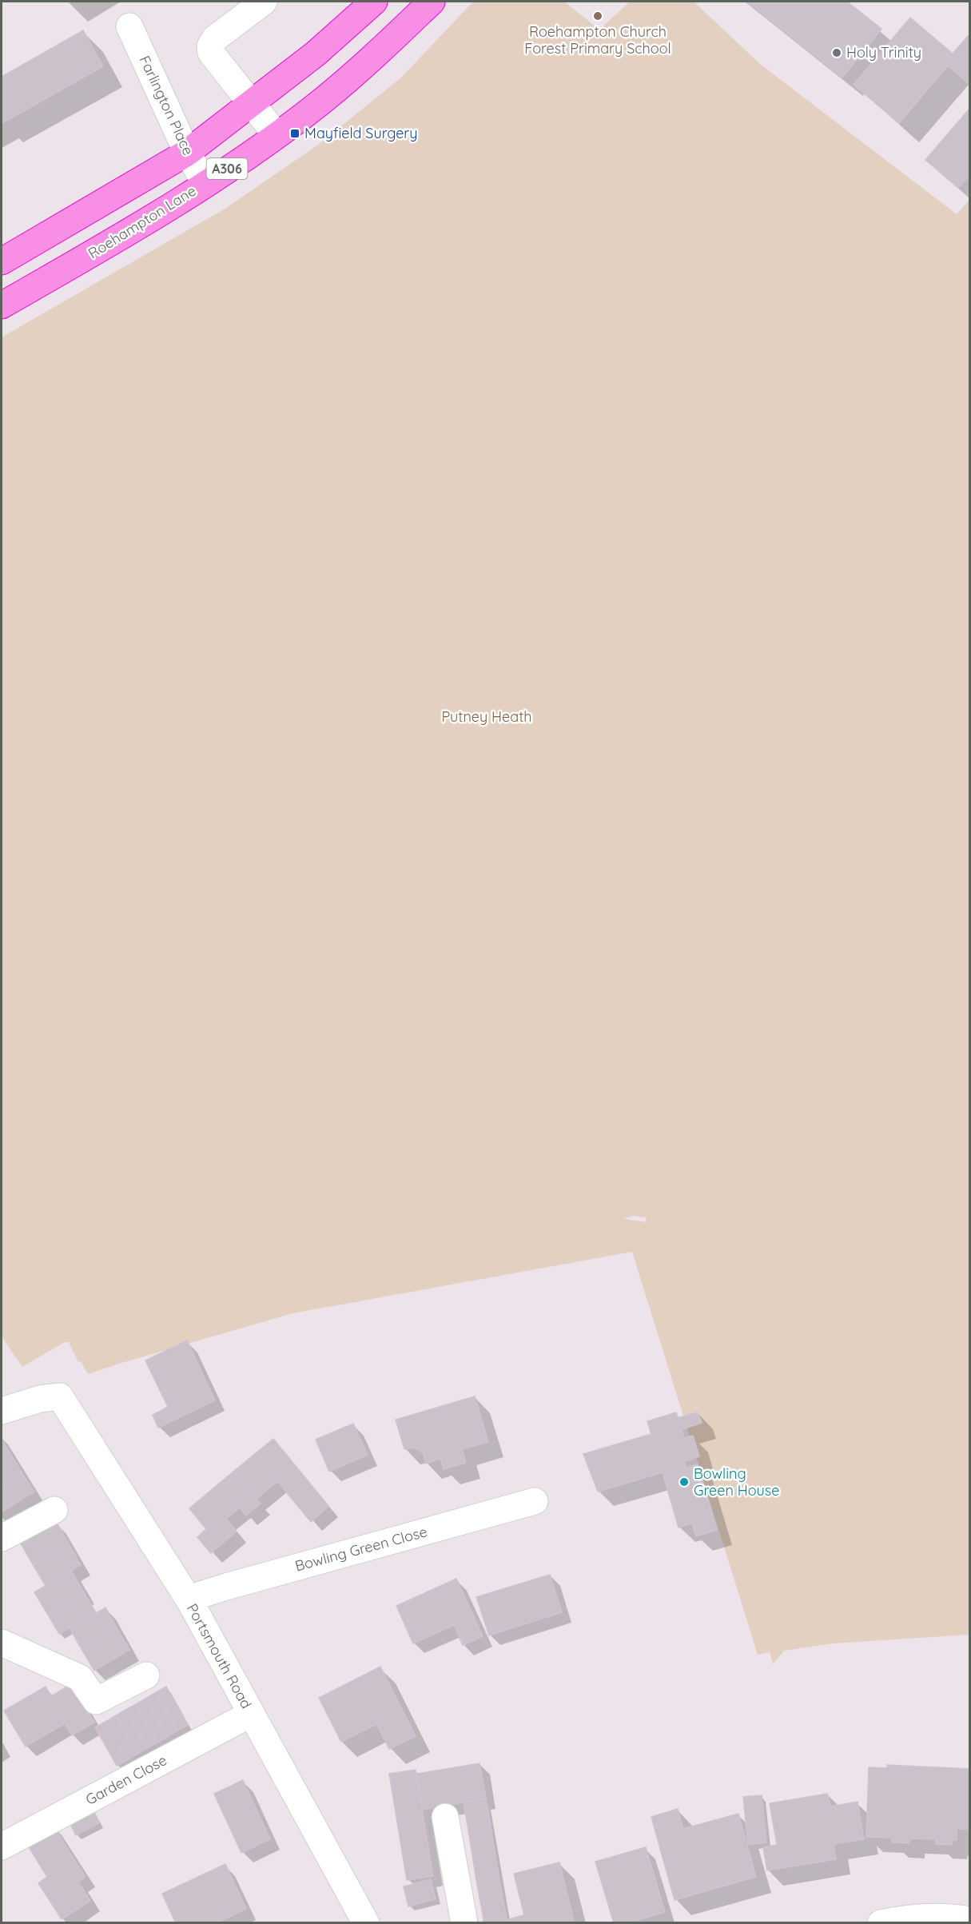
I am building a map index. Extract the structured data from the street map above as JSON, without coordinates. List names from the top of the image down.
{
  "streets": {
    "highway": ["A306", "Roehampton Lane"],
    "street": [
      "Farlington Place",
      "Bowling Green Close",
      "Portsmouth Road",
      "Garden Close"
    ]
  },
  "crossings": [
    ["Farlington Place", "A306"],
    ["Farlington Place", "Roehampton Lane"],
    ["Bowling Green Close", "Portsmouth Road"],
    ["Portsmouth Road", "Garden Close"]
  ],
  "parks": ["Putney Heath"],
  "places": {
    "other": ["Roehampton Church Forest Primary School", "Holy Trinity", "Bowling Green House"],
    "transit": ["Mayfield Surgery"]
  }
}
